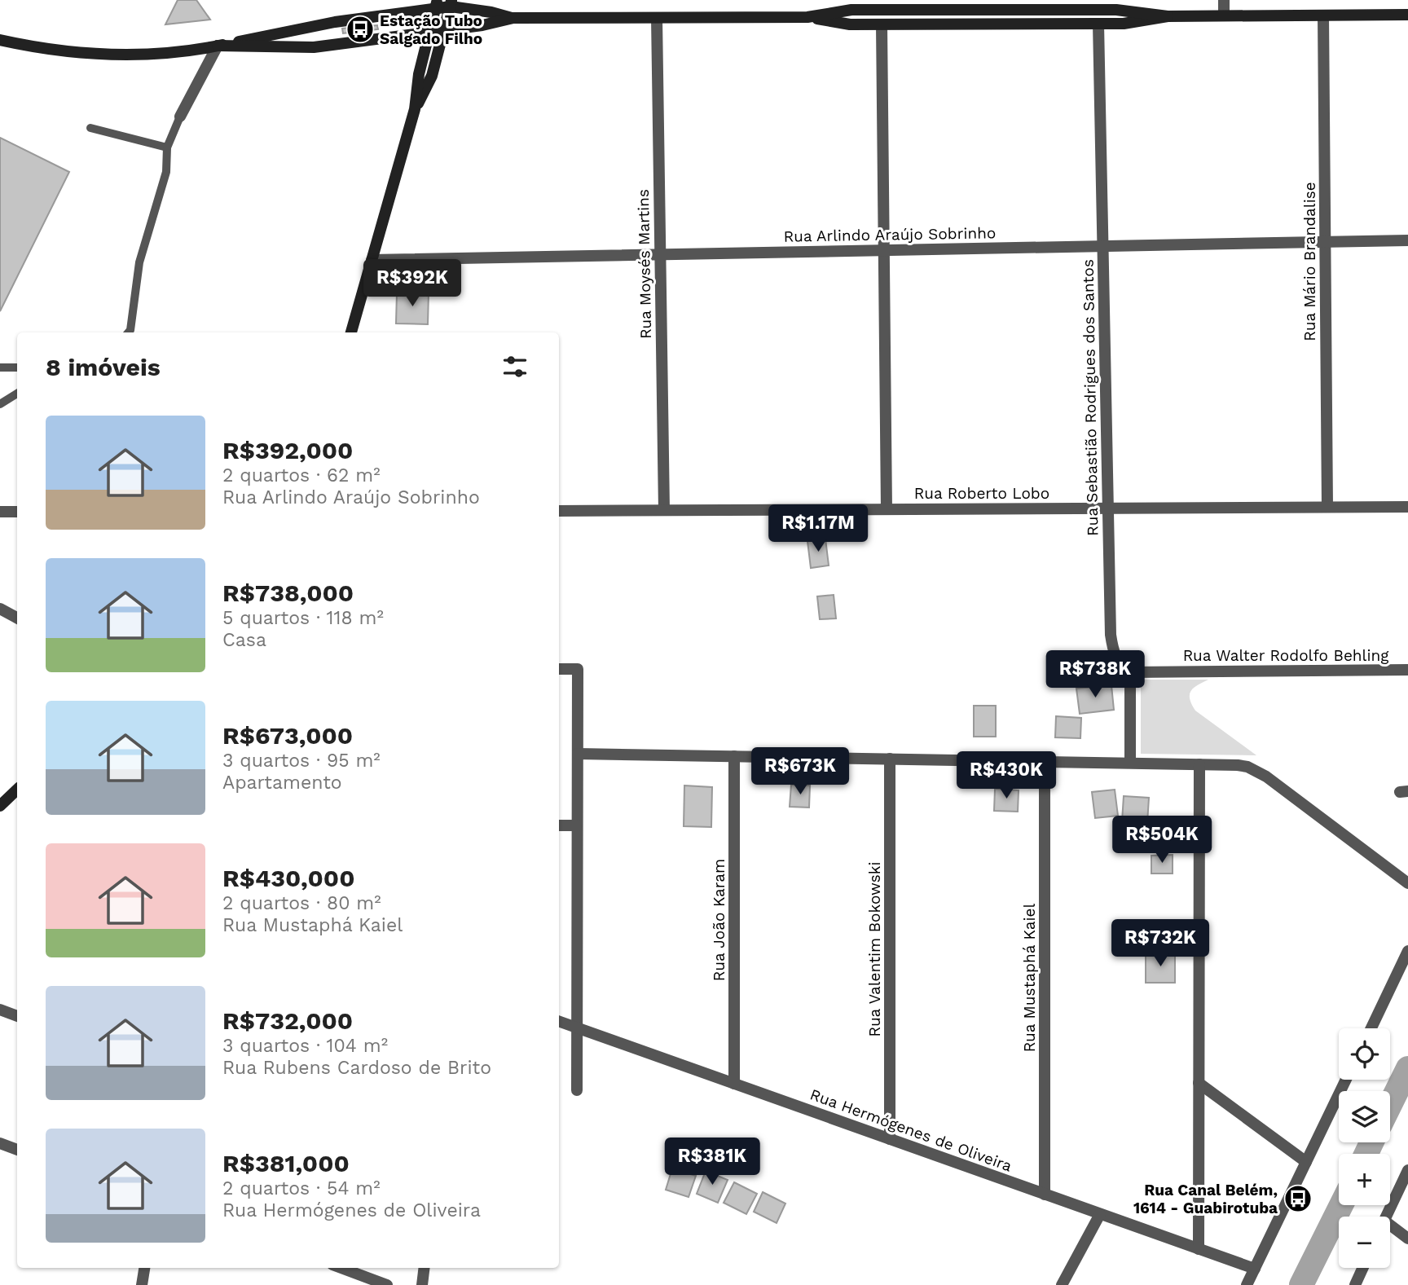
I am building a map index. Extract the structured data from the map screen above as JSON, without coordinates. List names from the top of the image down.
{
  "streets": {
    "street": [
      "Rua Arlindo Araújo Sobrinho",
      "Rua Mário Brandalise",
      "Rua Moysés Martins",
      "Rua Sebastião Rodrigues dos Santos",
      "Rua Roberto Lobo",
      "Rua Walter Rodolfo Behling",
      "Rua João Karam",
      "Rua Valentim Bokowski",
      "Rua Mustaphá Kaiel",
      "Rua Hermógenes de Oliveira"
    ]
  },
  "crossings": [
    ["Rua Arlindo Araújo Sobrinho", "Rua Mário Brandalise"],
    ["Rua Arlindo Araújo Sobrinho", "Rua Moysés Martins"],
    ["Rua Arlindo Araújo Sobrinho", "Rua Sebastião Rodrigues dos Santos"],
    ["Rua Mário Brandalise", "Rua Roberto Lobo"],
    ["Rua Moysés Martins", "Rua Roberto Lobo"],
    ["Rua Sebastião Rodrigues dos Santos", "Rua Roberto Lobo"],
    ["Rua Sebastião Rodrigues dos Santos", "Rua Walter Rodolfo Behling"],
    ["Rua João Karam", "Rua Hermógenes de Oliveira"],
    ["Rua Valentim Bokowski", "Rua Hermógenes de Oliveira"],
    ["Rua Mustaphá Kaiel", "Rua Hermógenes de Oliveira"]
  ],
  "places": {
    "bus stop": ["Estação Tubo Salgado Filho", "Rua Canal Belém, 1614 - Guabirotuba"]
  },
  "page": {
    "price": [
      "R$392K",
      "R$1.17M",
      "R$738K",
      "R$673K",
      "R$430K",
      "R$504K",
      "R$732K",
      "R$381K"
    ],
    "heading": "8 imóveis",
    "list": [
      {
        "name": "R$392,000",
        "note": "2 quartos · 62 m² · Rua Arlindo Araújo Sobrinho"
      },
      {
        "name": "R$738,000",
        "note": "5 quartos · 118 m² · Casa"
      },
      {
        "name": "R$673,000",
        "note": "3 quartos · 95 m² · Apartamento"
      },
      {
        "name": "R$430,000",
        "note": "2 quartos · 80 m² · Rua Mustaphá Kaiel"
      },
      {
        "name": "R$732,000",
        "note": "3 quartos · 104 m² · Rua Rubens Cardoso de Brito"
      },
      {
        "name": "R$381,000",
        "note": "2 quartos · 54 m² · Rua Hermógenes de Oliveira"
      }
    ],
    "map_buttons": ["+", "−"]
  }
}
